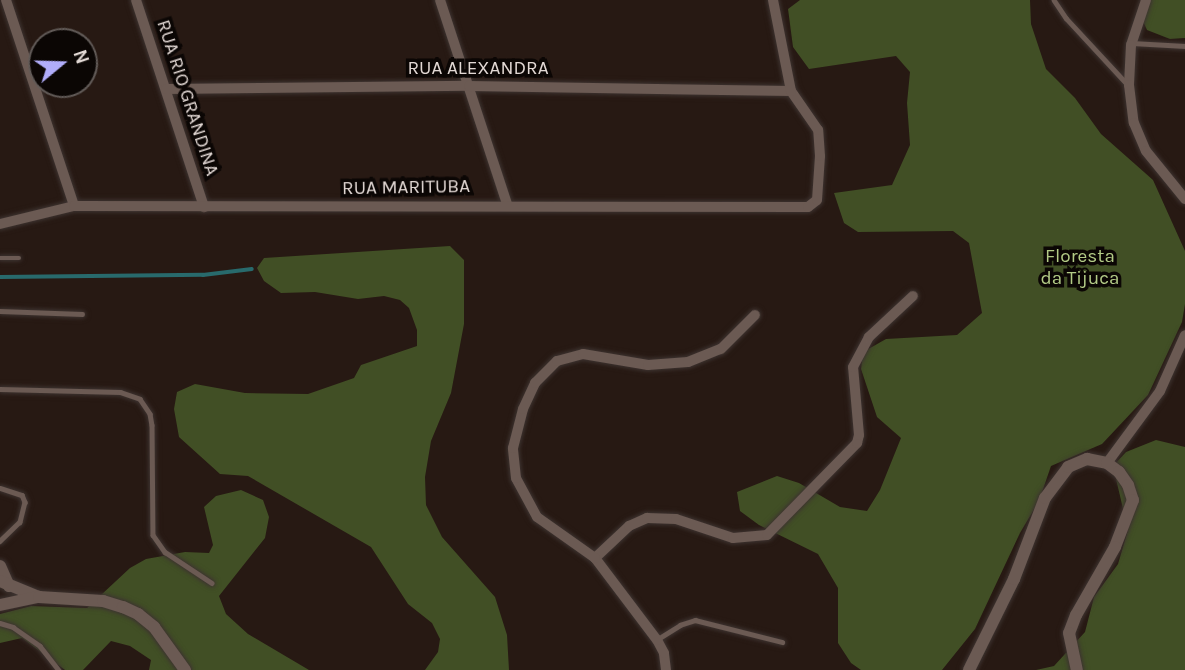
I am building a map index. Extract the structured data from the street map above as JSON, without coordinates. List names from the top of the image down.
{
  "streets": {
    "street": ["RUA ALEXANDRA", "RUA RIO GRANDINA", "RUA MARITUBA"]
  },
  "crossings": [
    ["RUA ALEXANDRA", "RUA RIO GRANDINA"],
    ["RUA ALEXANDRA", "RUA MARITUBA"],
    ["RUA RIO GRANDINA", "RUA MARITUBA"]
  ],
  "parks": ["Floresta da Tijuca"],
  "north": "right"
}
